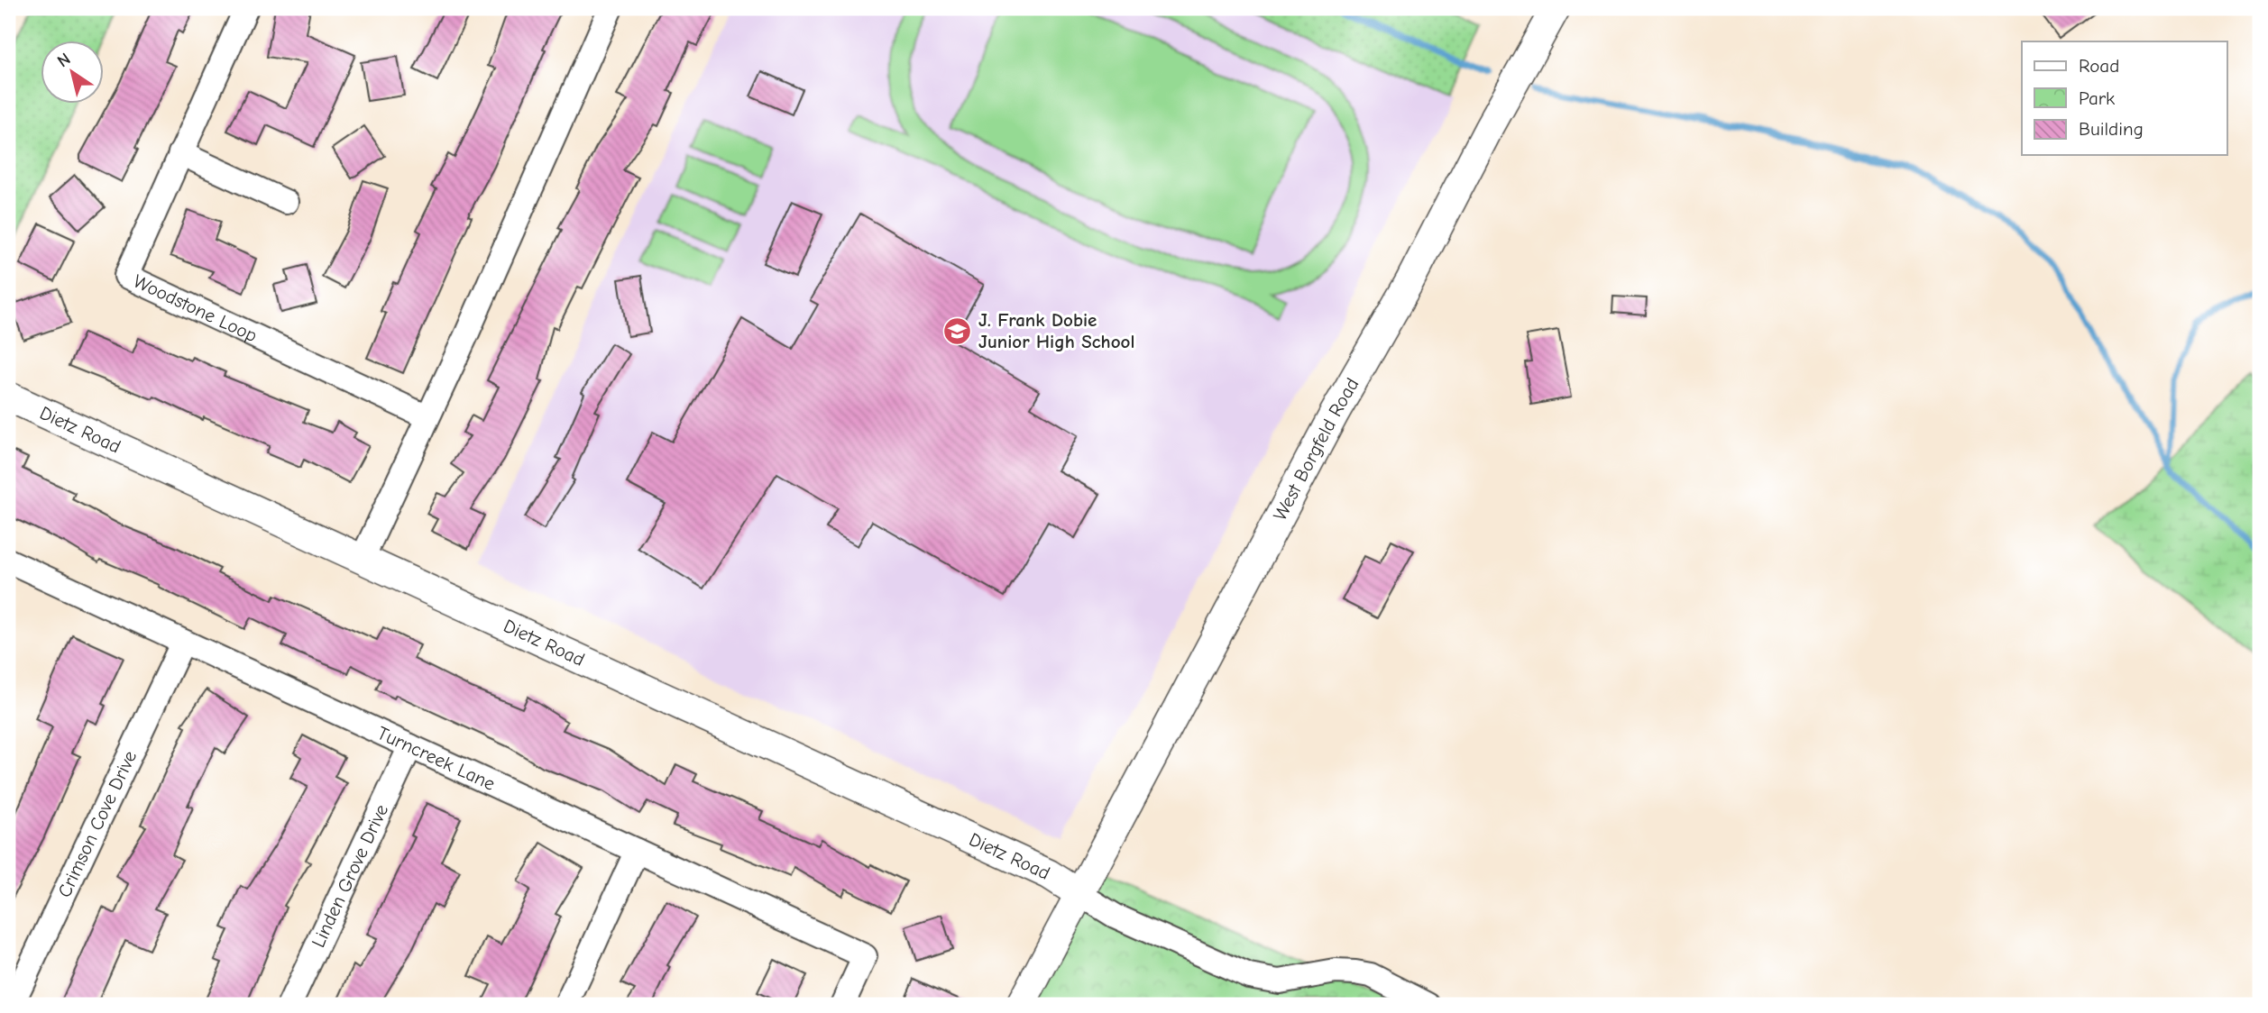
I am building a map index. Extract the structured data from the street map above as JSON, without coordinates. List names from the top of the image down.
{
  "streets": {
    "street": [
      "Woodstone Loop",
      "Dietz Road",
      "West Borgfeld Road",
      "Turncreek Lane",
      "Crimson Cove Drive",
      "Linden Grove Drive"
    ]
  },
  "crossings": [
    ["Dietz Road", "West Borgfeld Road"],
    ["Turncreek Lane", "Crimson Cove Drive"],
    ["Turncreek Lane", "Linden Grove Drive"]
  ],
  "places": {
    "school or university": ["J. Frank Dobie Junior High School"]
  },
  "legend": ["Road", "Park", "Building"],
  "north": "top left"
}
